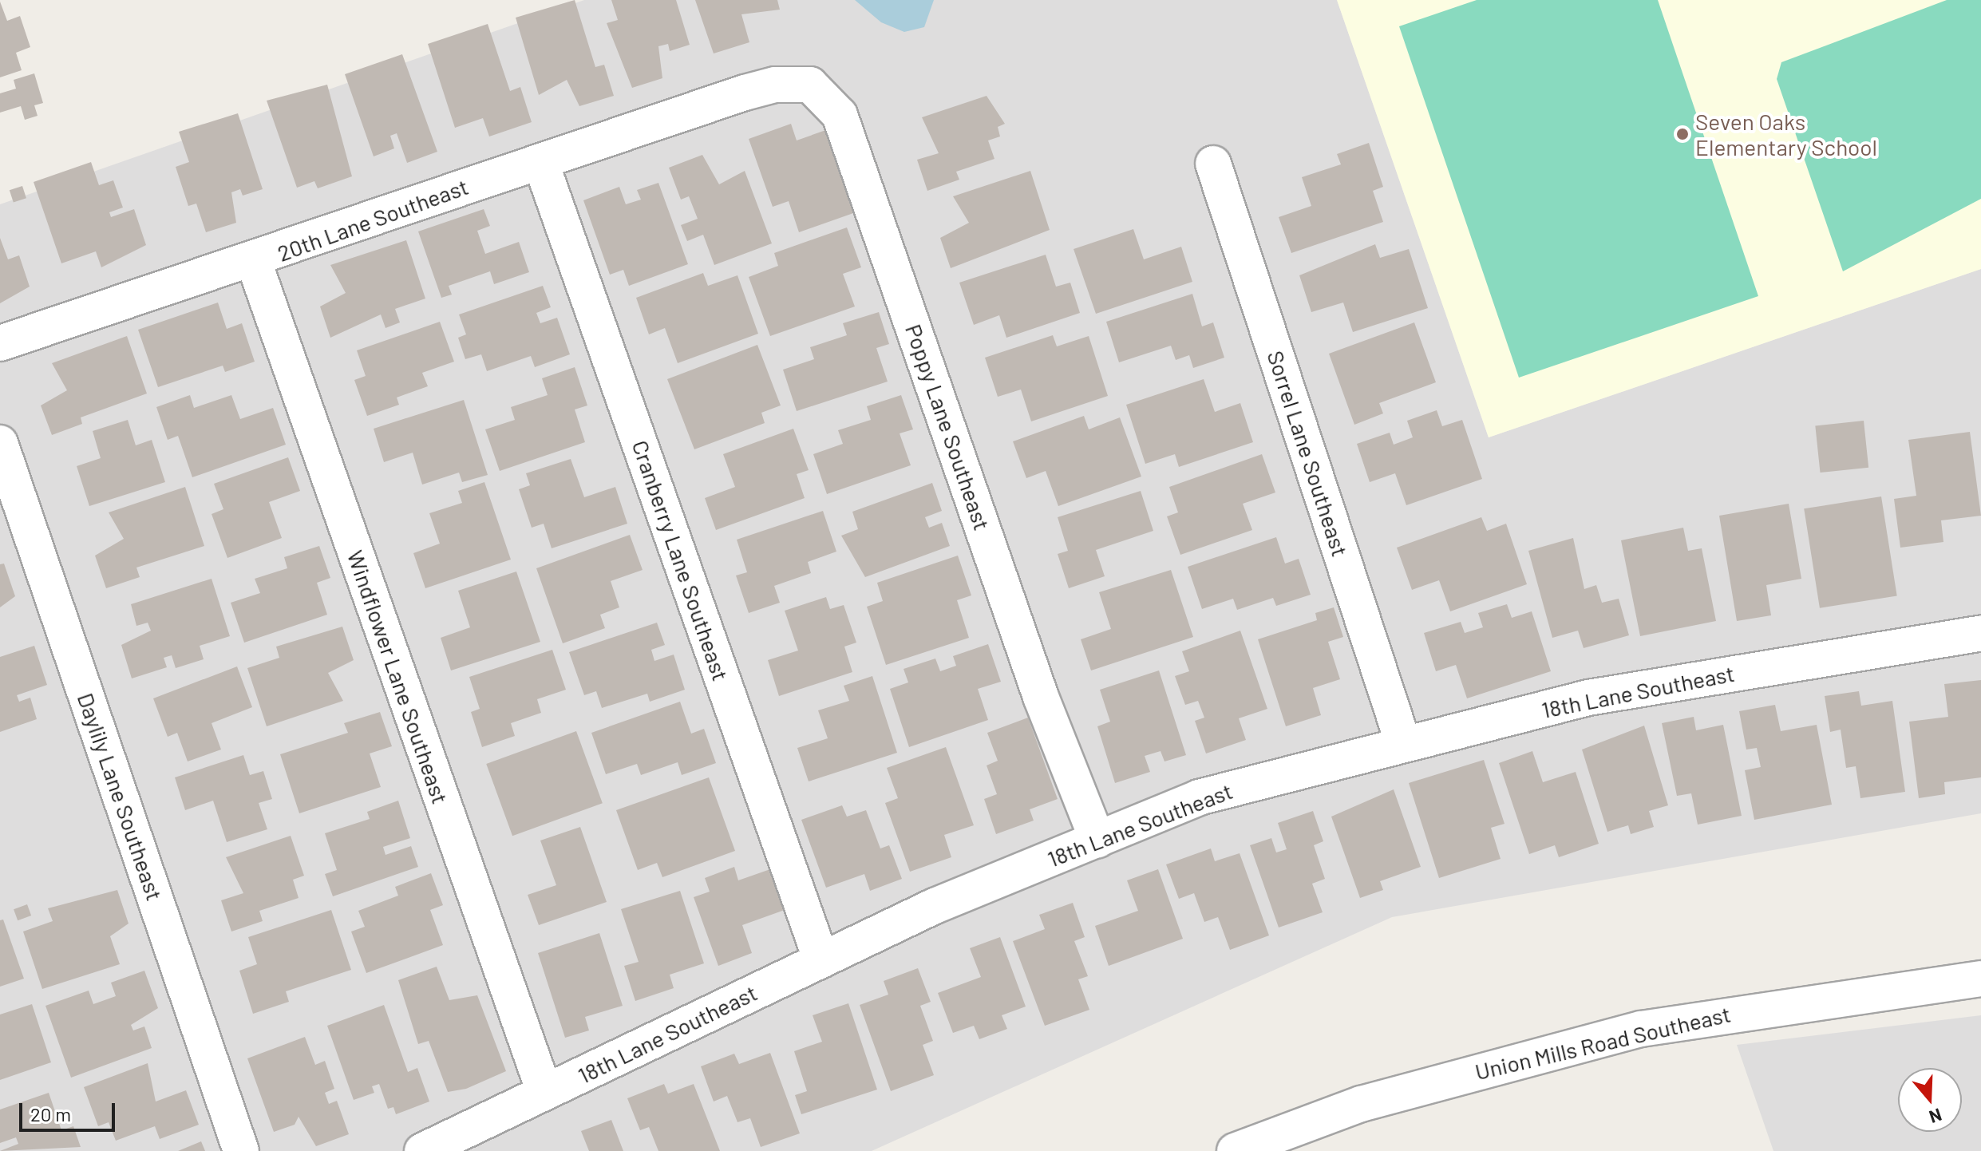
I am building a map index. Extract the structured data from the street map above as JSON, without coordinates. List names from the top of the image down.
{
  "streets": {
    "street": [
      "20th Lane Southeast",
      "Poppy Lane Southeast",
      "Sorrel Lane Southeast",
      "Cranberry Lane Southeast",
      "Windflower Lane Southeast",
      "18th Lane Southeast",
      "Daylily Lane Southeast",
      "Union Mills Road Southeast"
    ]
  },
  "crossings": [
    ["20th Lane Southeast", "Poppy Lane Southeast"],
    ["20th Lane Southeast", "Cranberry Lane Southeast"],
    ["20th Lane Southeast", "Windflower Lane Southeast"],
    ["Poppy Lane Southeast", "18th Lane Southeast"],
    ["Sorrel Lane Southeast", "18th Lane Southeast"],
    ["Cranberry Lane Southeast", "18th Lane Southeast"],
    ["Windflower Lane Southeast", "18th Lane Southeast"]
  ],
  "places": ["Seven Oaks Elementary School"],
  "scale_bar": "20 m",
  "north": "bottom"
}
